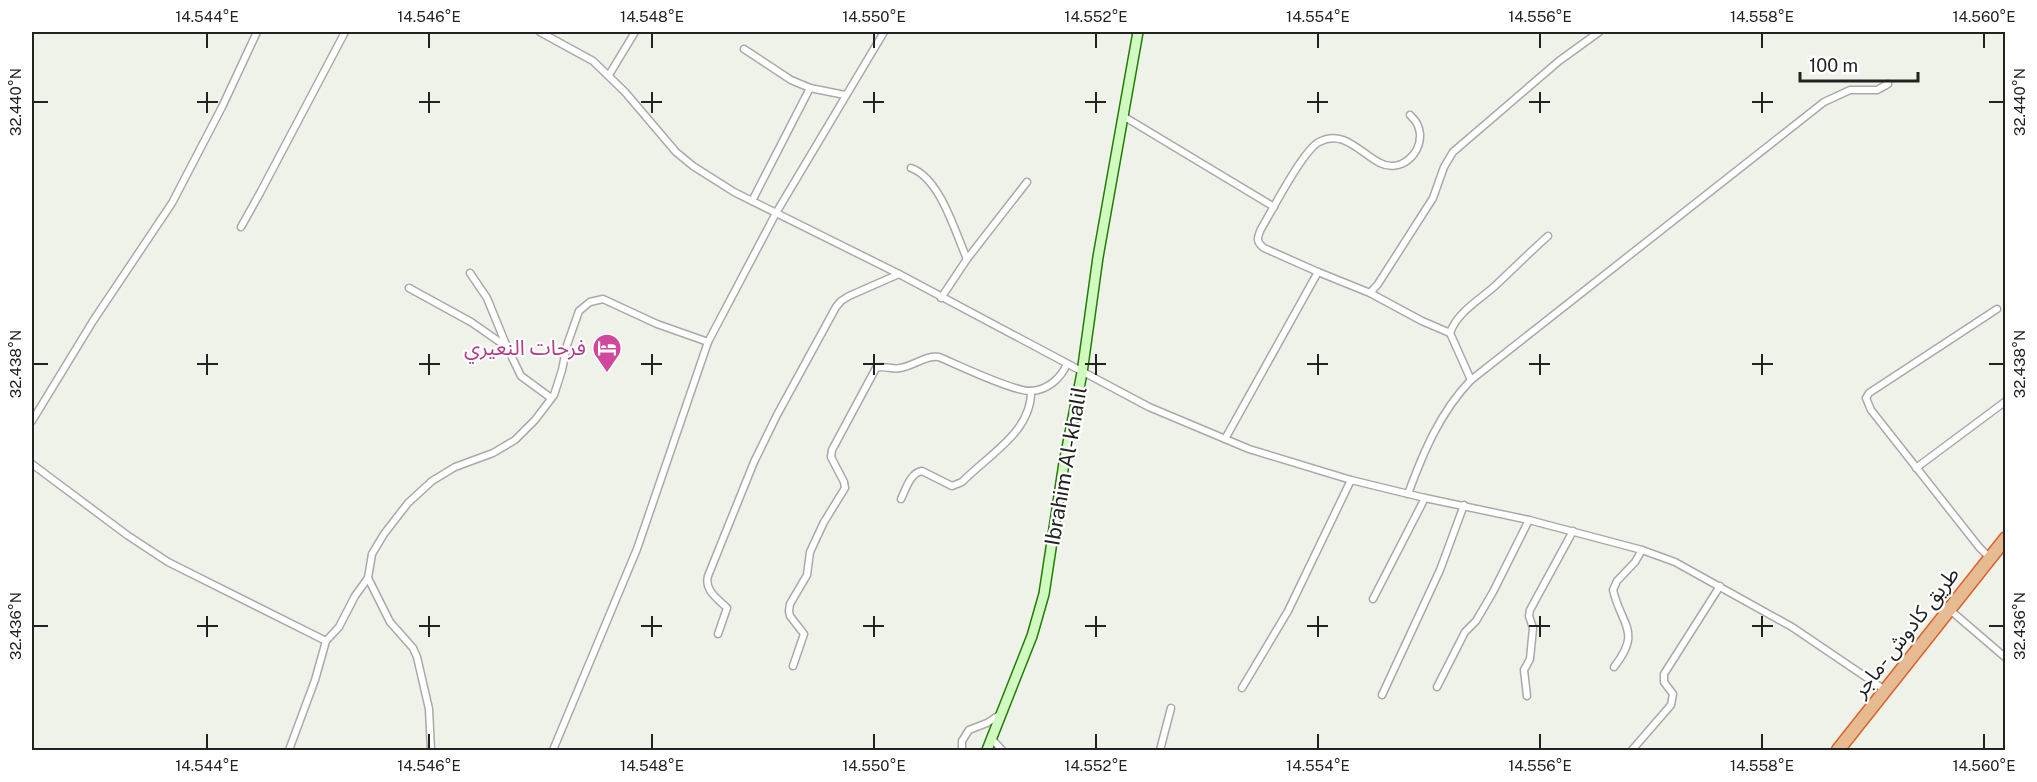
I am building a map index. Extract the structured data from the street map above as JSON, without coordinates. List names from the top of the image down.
{
  "streets": {
    "highway": ["طريق كادوش -ماجر"],
    "street": ["Ibrahim Al-khalil"]
  },
  "places": {
    "hotel": ["فرحات النعيري"]
  },
  "scale_bar": "100 m",
  "coordinates": [
    "14.544°E",
    "14.546°E",
    "14.548°E",
    "14.550°E",
    "14.552°E",
    "14.554°E",
    "14.556°E",
    "14.558°E",
    "14.560°E",
    "32.440°N",
    "32.438°N",
    "32.436°N"
  ]
}
